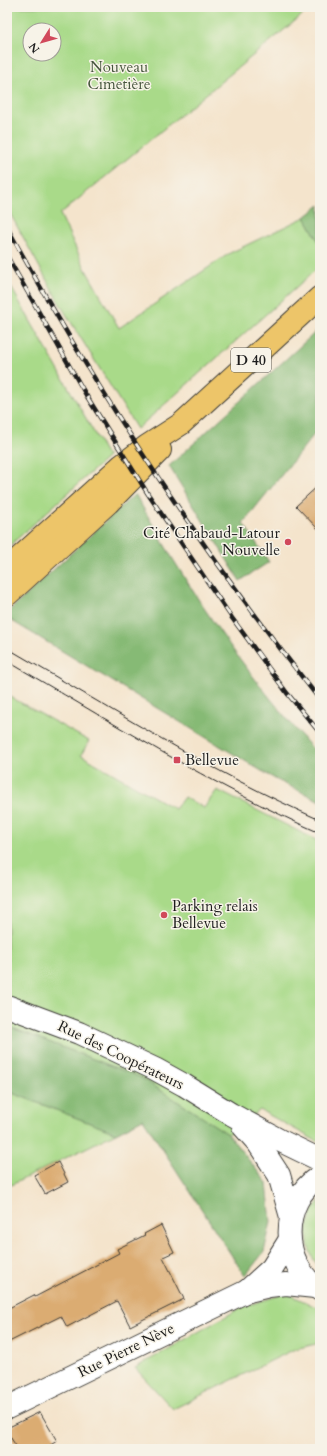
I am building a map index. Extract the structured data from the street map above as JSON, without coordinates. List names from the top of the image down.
{
  "streets": {
    "main road": ["D 40"],
    "street": ["Rue des Coopérateurs", "Rue Pierre Nève"]
  },
  "parks": ["Nouveau Cimetière"],
  "places": {
    "other": ["Cité Chabaud-Latour Nouvelle", "Parking relais Bellevue"],
    "transit": ["Bellevue"]
  },
  "north": "bottom left"
}
